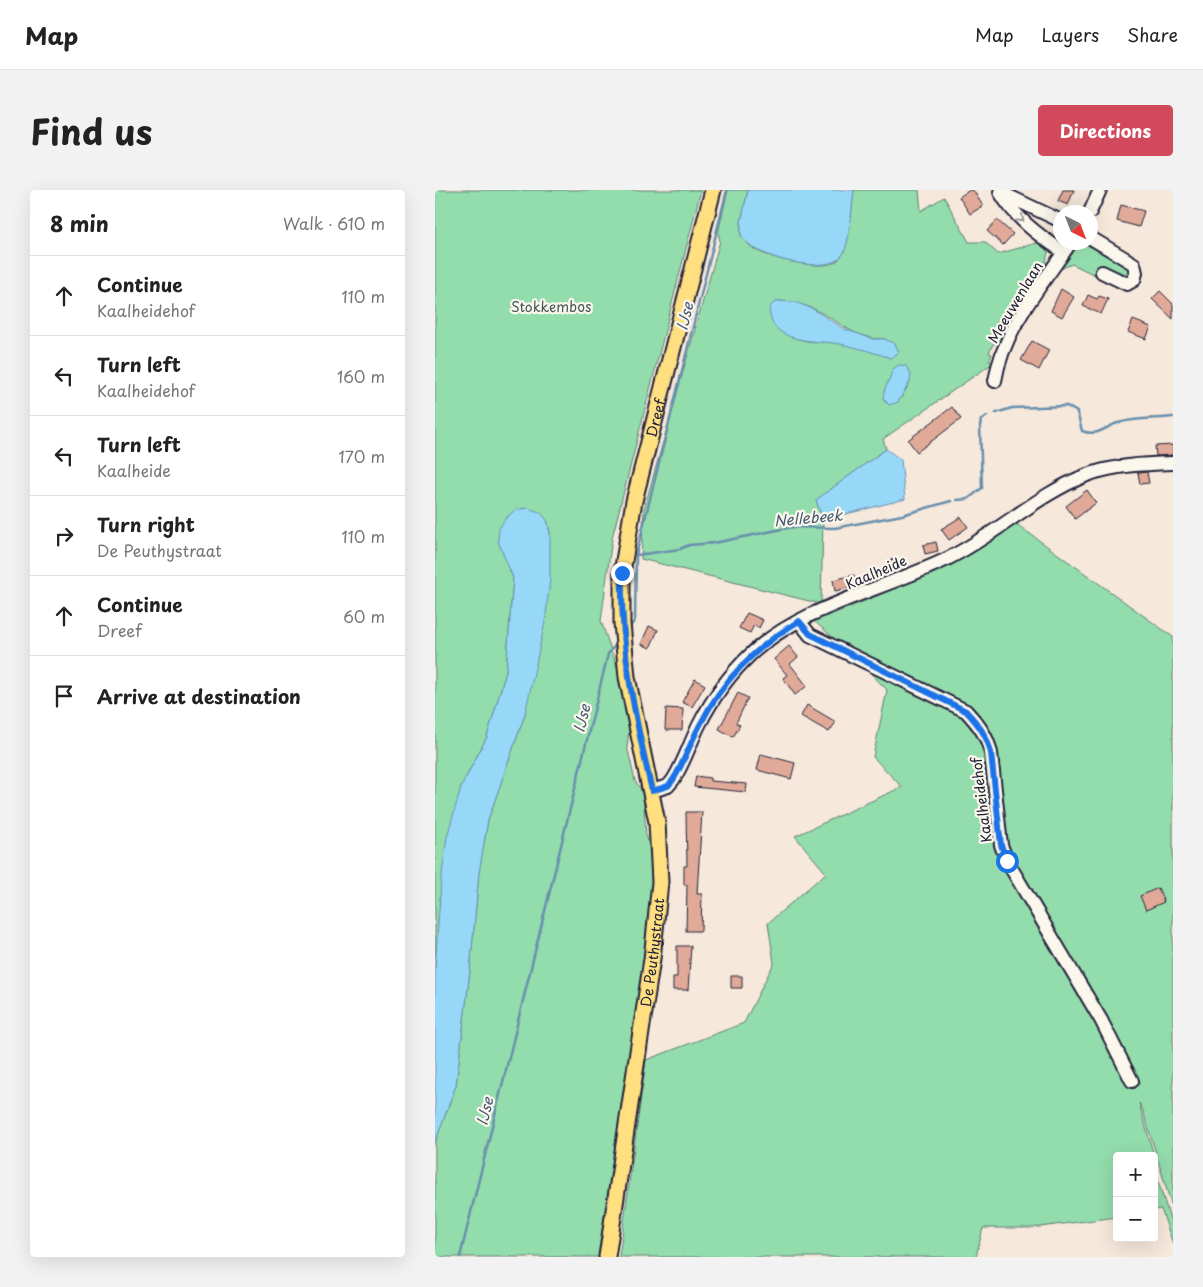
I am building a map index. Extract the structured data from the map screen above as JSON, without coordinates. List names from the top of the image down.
{
  "streets": {
    "main road": ["Dreef", "De Peuthystraat"],
    "street": ["Meeuwenlaan", "Kaalheide", "Kaalheidehof"]
  },
  "crossings": [
    ["Dreef", "De Peuthystraat"],
    ["Kaalheide", "Kaalheidehof"],
    ["Kaalheide", "De Peuthystraat"]
  ],
  "water": ["IJse", "Nellebeek"],
  "parks": ["Stokkembos"],
  "north": "bottom right",
  "page": {
    "header": "Map",
    "nav": ["Map", "Layers", "Share"],
    "title": "Find us",
    "buttons": "Directions",
    "heading": ["8 min", "Walk · 610 m"],
    "list": [
      ["Continue", "Kaalheidehof", "110 m"],
      ["Turn left", "Kaalheidehof", "160 m"],
      ["Turn left", "Kaalheide", "170 m"],
      ["Turn right", "De Peuthystraat", "110 m"],
      ["Continue", "Dreef", "60 m"],
      "Arrive at destination"
    ],
    "map_buttons": ["+", "−"]
  }
}
